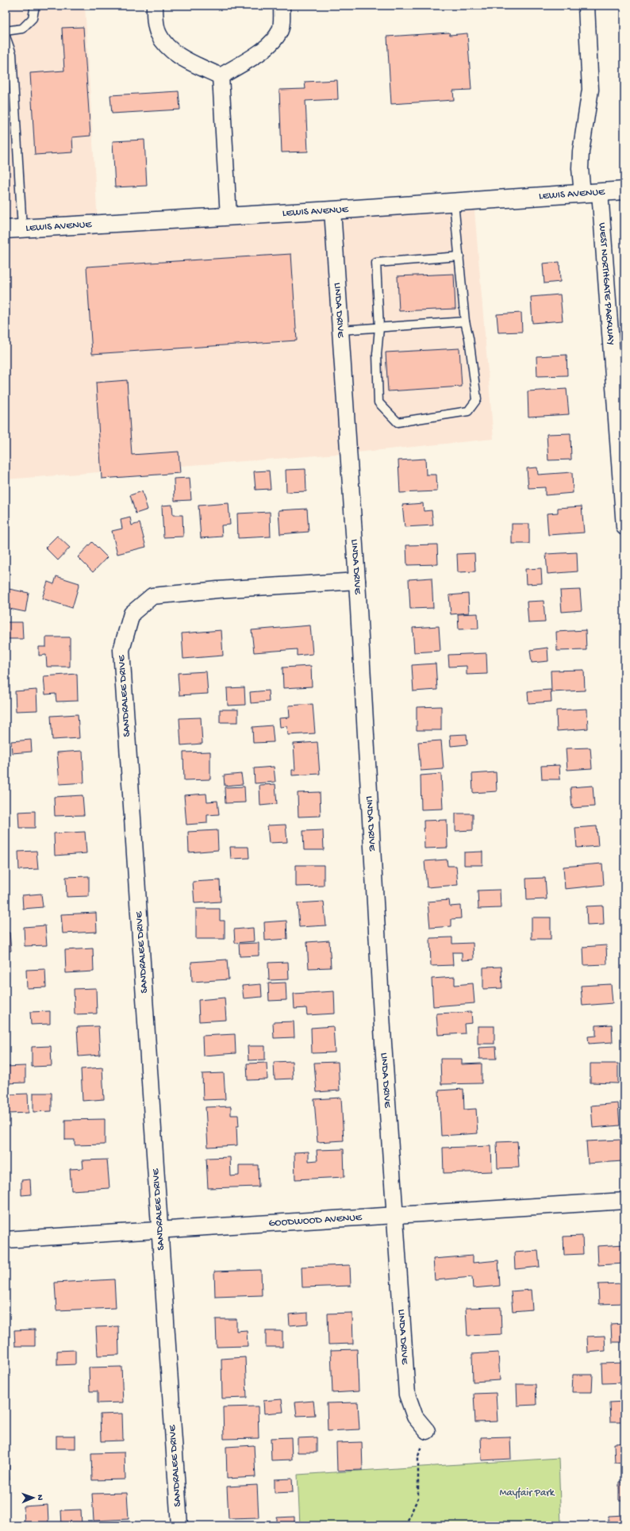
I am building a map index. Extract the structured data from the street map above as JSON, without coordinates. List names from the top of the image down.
{
  "streets": {
    "main road": ["LEWIS AVENUE"],
    "street": [
      "WEST NORTHGATE PARKWAY",
      "LINDA DRIVE",
      "SANDRALEE DRIVE",
      "GOODWOOD AVENUE"
    ]
  },
  "crossings": [
    ["LEWIS AVENUE", "WEST NORTHGATE PARKWAY"],
    ["LEWIS AVENUE", "LINDA DRIVE"],
    ["LINDA DRIVE", "SANDRALEE DRIVE"],
    ["LINDA DRIVE", "GOODWOOD AVENUE"],
    ["SANDRALEE DRIVE", "GOODWOOD AVENUE"]
  ],
  "parks": ["Mayfair Park"],
  "north": "right"
}
